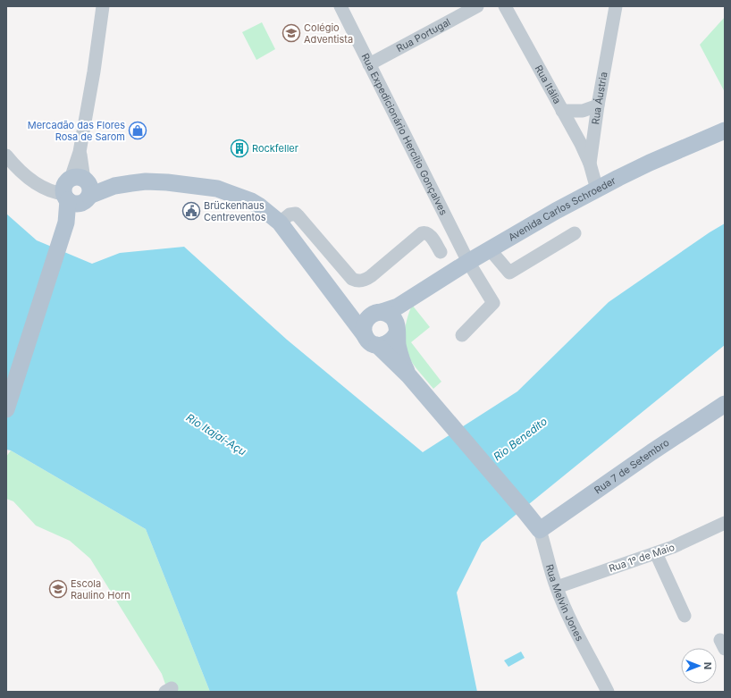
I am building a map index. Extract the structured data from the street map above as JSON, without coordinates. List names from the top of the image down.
{
  "streets": {
    "main road": ["Avenida Carlos Schroeder", "Rua 7 de Setembro", "Rua Melvin Jones"],
    "street": [
      "Rua Portugal",
      "Rua Itália",
      "Rua Áustria",
      "Rua Expedicionário Hercílio Gonçalves",
      "Rua 1º de Maio"
    ]
  },
  "crossings": [
    ["Rua Portugal", "Rua Expedicionário Hercílio Gonçalves"],
    ["Rua Itália", "Rua Áustria"],
    ["Rua Áustria", "Avenida Carlos Schroeder"],
    ["Rua Expedicionário Hercílio Gonçalves", "Avenida Carlos Schroeder"],
    ["Rua 7 de Setembro", "Rua Melvin Jones"],
    ["Rua 1º de Maio", "Rua Melvin Jones"]
  ],
  "water": ["Rio Itajaí-Açu", "Rio Benedito"],
  "places": {
    "school or university": ["Colégio Adventista", "Escola Raulino Horn"],
    "shop": ["Mercadão das Flores Rosa de Sarom"],
    "building": ["Rockfeller"],
    "public building": ["Brückenhaus Centreventos"]
  },
  "north": "right"
}
